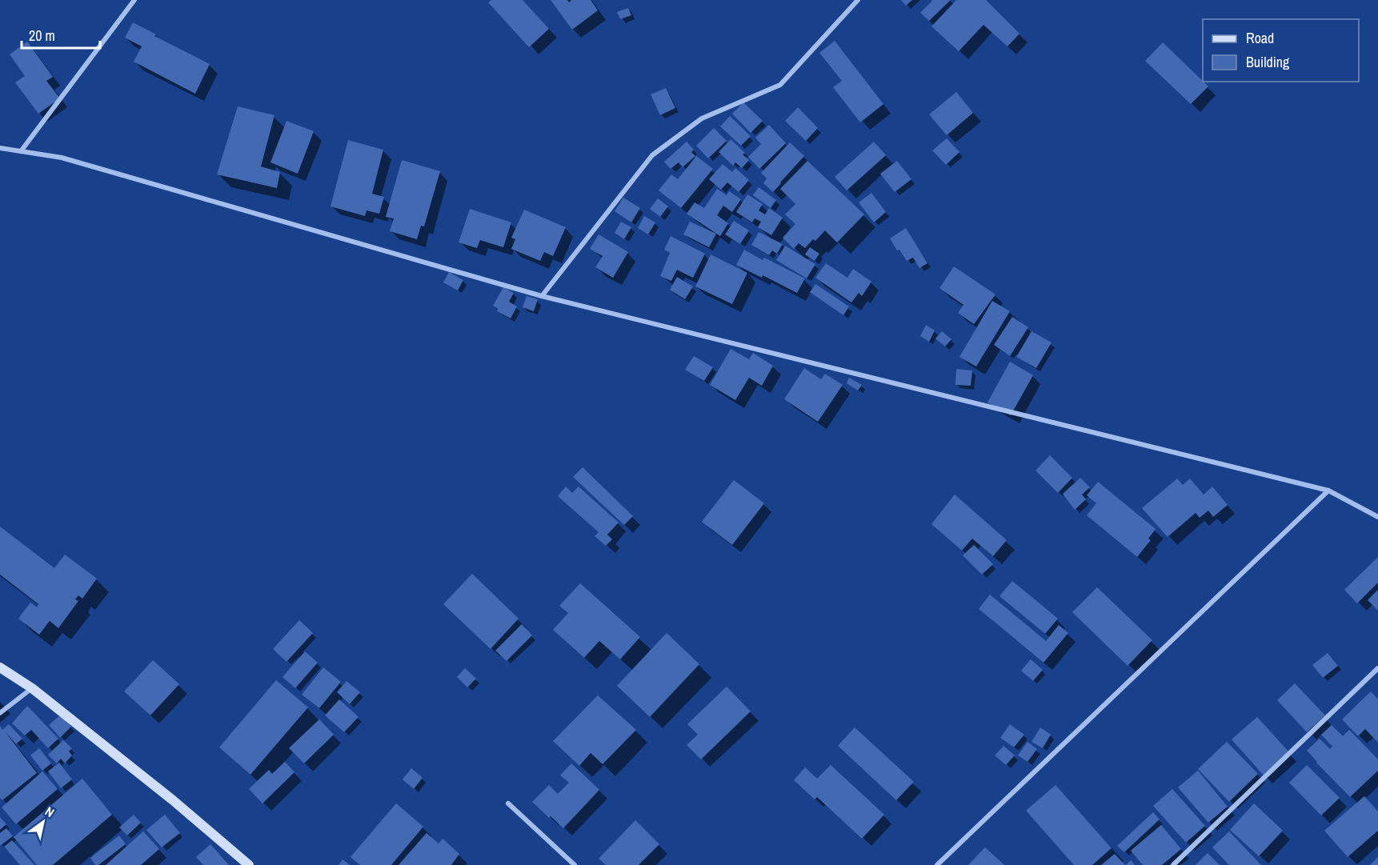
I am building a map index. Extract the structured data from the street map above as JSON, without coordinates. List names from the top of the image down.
{
  "legend": ["Road", "Building"],
  "scale_bar": "20 m",
  "north": "top right"
}
